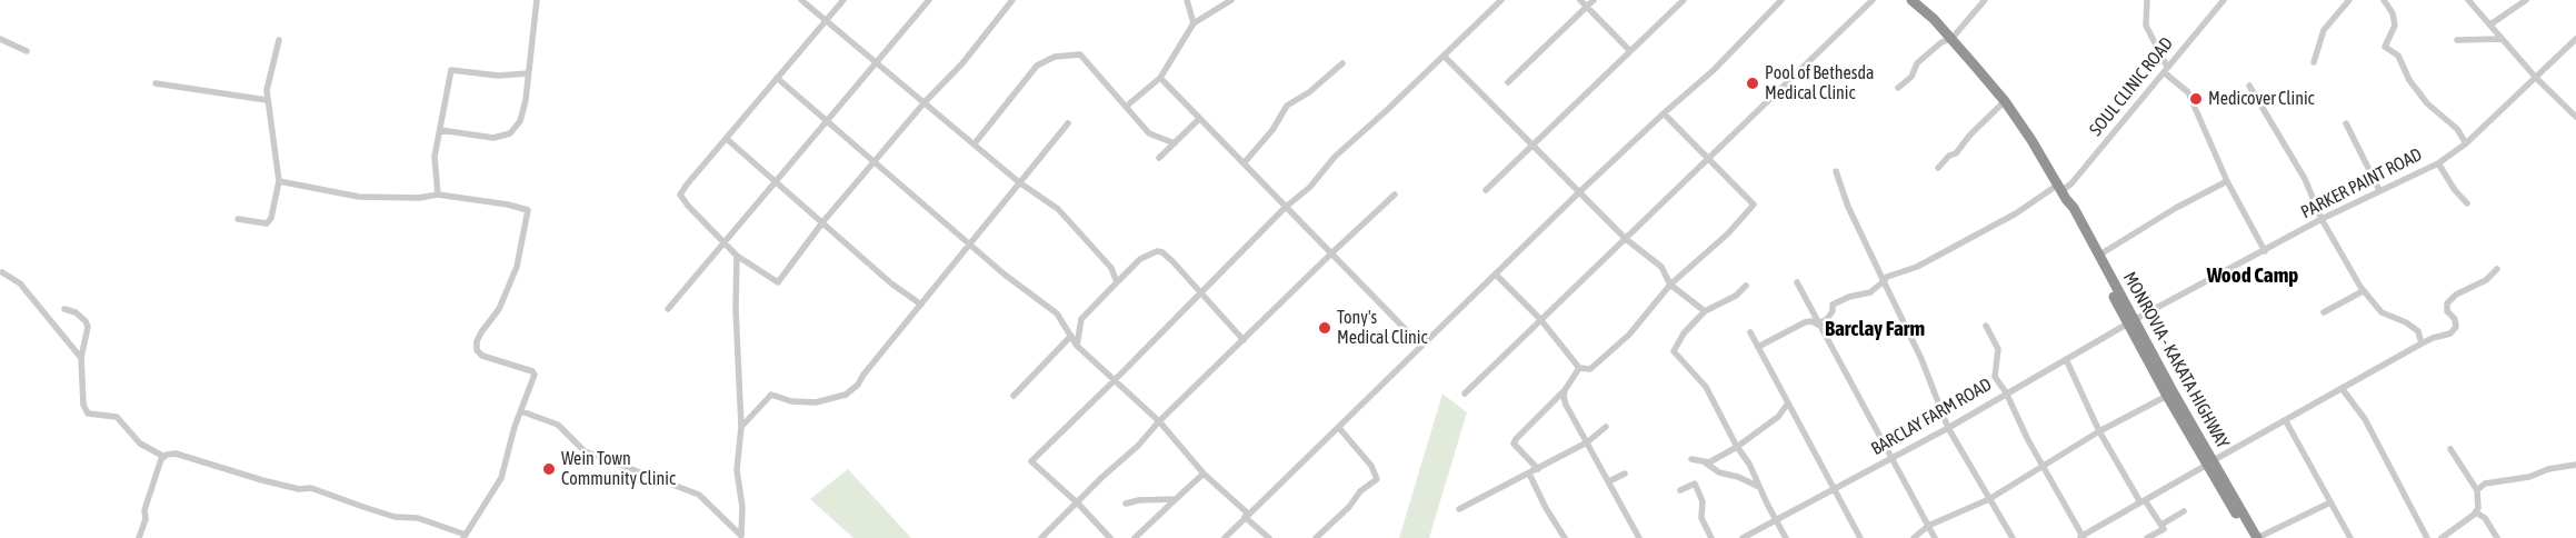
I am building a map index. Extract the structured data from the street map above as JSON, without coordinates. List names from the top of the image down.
{
  "streets": {
    "highway": ["MONROVIA - KAKATA HIGHWAY"],
    "street": ["SOUL CLINIC ROAD", "PARKER PAINT ROAD", "BARCLAY FARM ROAD"]
  },
  "crossings": [
    ["SOUL CLINIC ROAD", "MONROVIA - KAKATA HIGHWAY"],
    ["PARKER PAINT ROAD", "MONROVIA - KAKATA HIGHWAY"],
    ["PARKER PAINT ROAD", "BARCLAY FARM ROAD"],
    ["MONROVIA - KAKATA HIGHWAY", "BARCLAY FARM ROAD"]
  ],
  "districts": ["Wood Camp", "Barclay Farm"],
  "places": [
    "Pool of Bethesda Medical Clinic",
    "Medicover Clinic",
    "Tony's Medical Clinic",
    "Wein Town Community Clinic"
  ]
}
